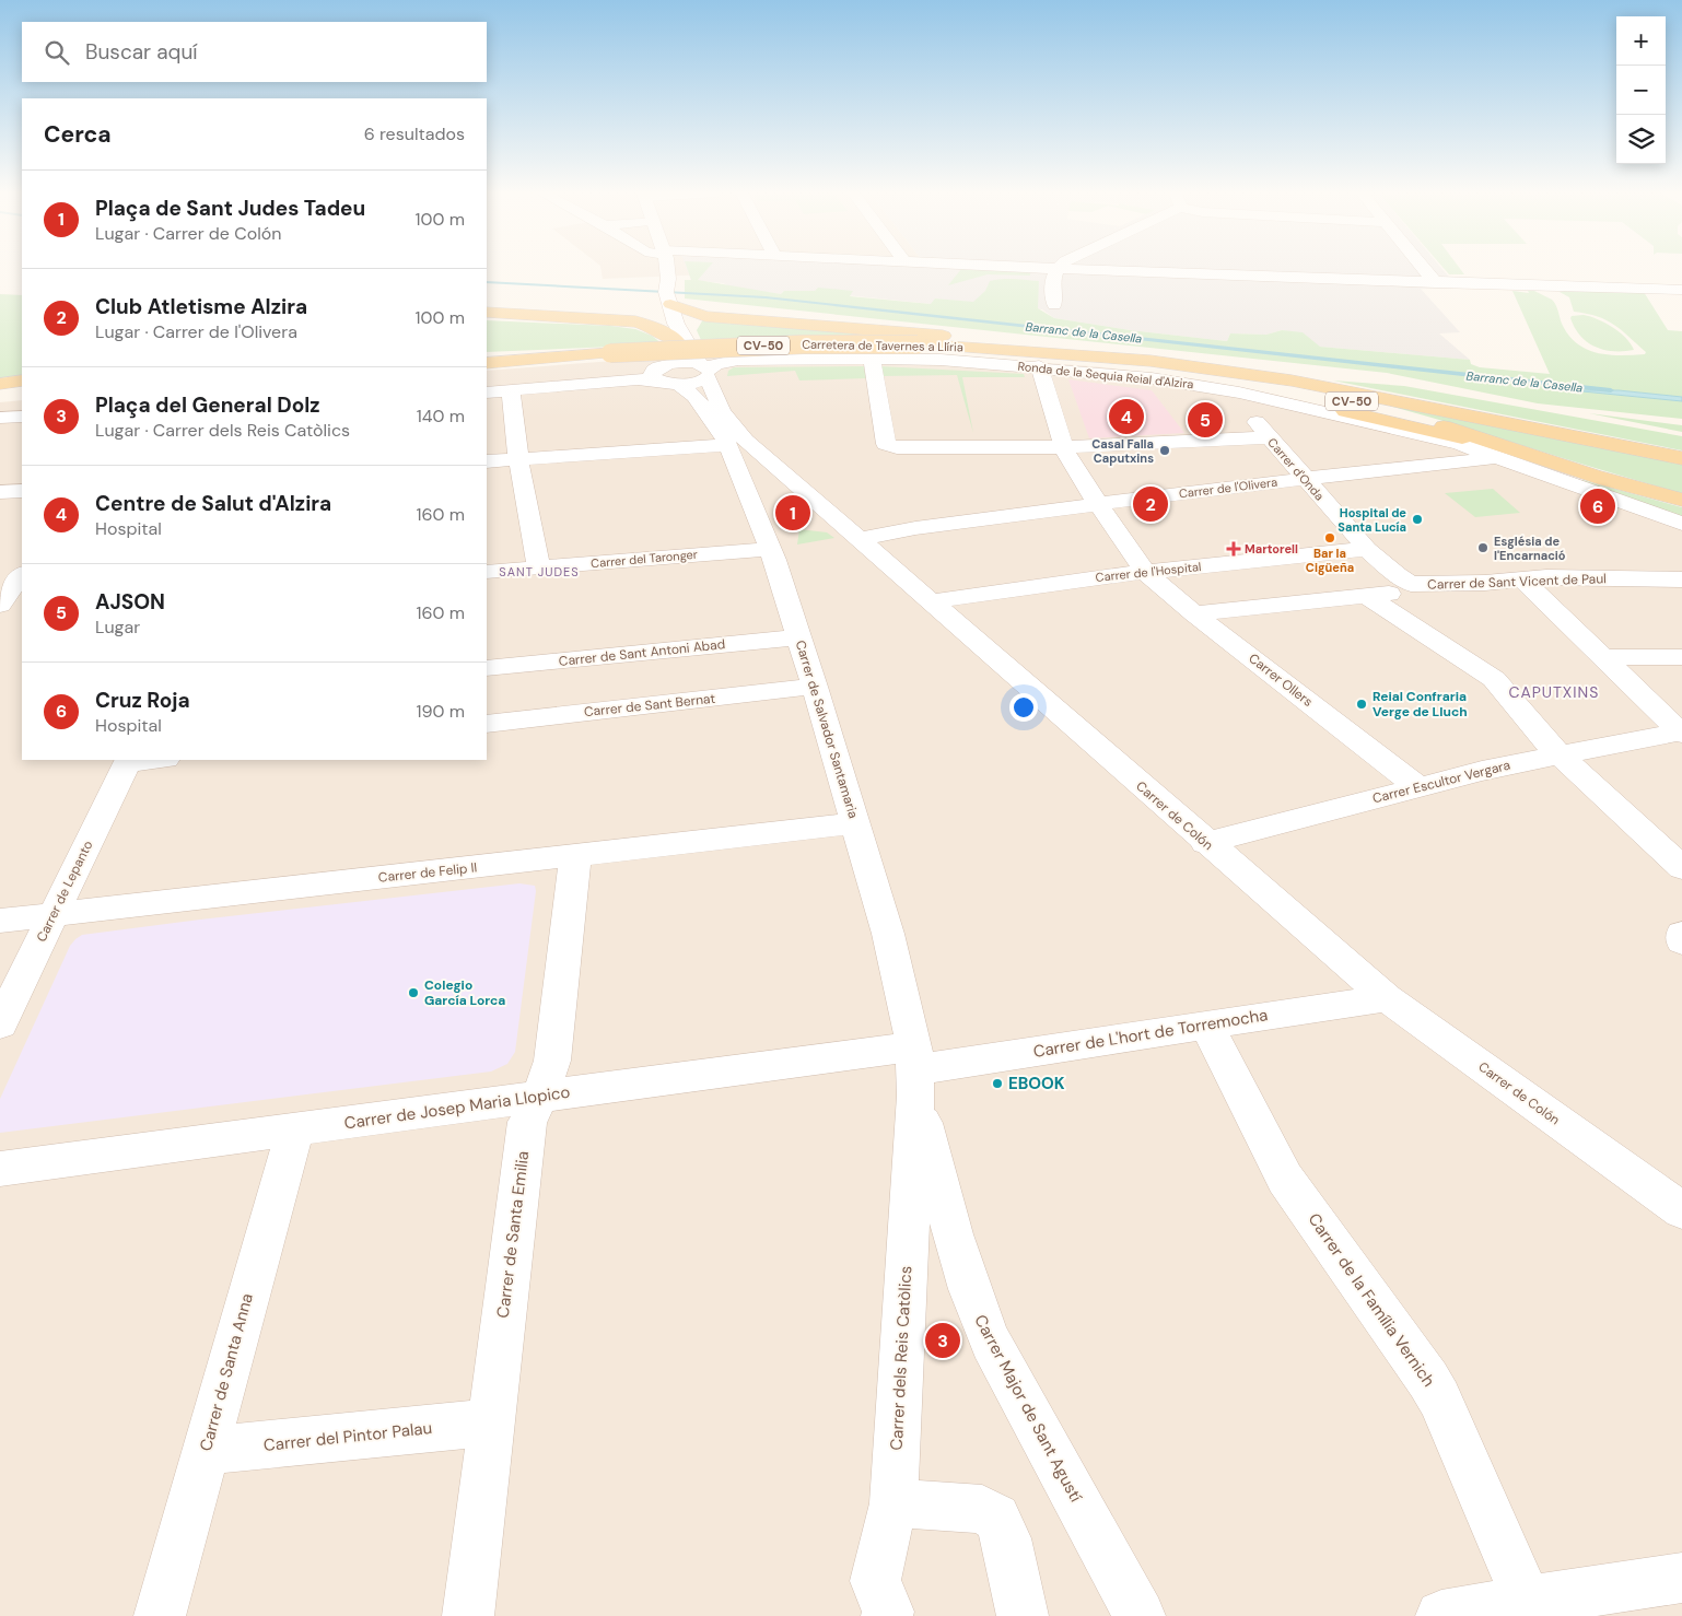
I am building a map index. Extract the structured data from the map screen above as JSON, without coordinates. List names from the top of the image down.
{
  "streets": {
    "main road": ["CV-50", "Carretera de Tavernes a Llíria"],
    "street": [
      "Ronda de la Sequia Reial d'Alzira",
      "Carrer d'Onda",
      "Carrer de l'Olivera",
      "Carrer del Taronger",
      "Carrer de l'Hospital",
      "Carrer de Sant Vicent de Paul",
      "Carrer de Sant Antoni Abad",
      "Carrer Ollers",
      "Carrer de Sant Bernat",
      "Carrer de Salvador Santamaria",
      "Carrer Escultor Vergara",
      "Carrer de Colón",
      "Carrer de Felip II",
      "Carrer de Lepanto",
      "Carrer de L'hort de Torremocha",
      "Carrer de Josep Maria Llopico",
      "Carrer de Santa Emilia",
      "Carrer de la Família Vernich",
      "Carrer dels Reis Catòlics",
      "Carrer de Santa Anna",
      "Carrer Major de Sant Agustí",
      "Carrer del Pintor Palau"
    ]
  },
  "crossings": [
    ["CV-50", "Carretera de Tavernes a Llíria"],
    ["Ronda de la Sequia Reial d'Alzira", "Carrer d'Onda"],
    ["Ronda de la Sequia Reial d'Alzira", "Carrer de l'Olivera"],
    ["Ronda de la Sequia Reial d'Alzira", "Carrer Ollers"],
    ["Ronda de la Sequia Reial d'Alzira", "Carrer de Salvador Santamaria"],
    ["Ronda de la Sequia Reial d'Alzira", "Carrer de Colón"],
    ["Carrer d'Onda", "Carrer de l'Olivera"],
    ["Carrer d'Onda", "Carrer de l'Hospital"],
    ["Carrer d'Onda", "Carrer de Sant Vicent de Paul"],
    ["Carrer de l'Olivera", "Carrer Ollers"],
    ["Carrer de l'Olivera", "Carrer de Colón"],
    ["Carrer del Taronger", "Carrer de Salvador Santamaria"],
    ["Carrer de l'Hospital", "Carrer Ollers"],
    ["Carrer de l'Hospital", "Carrer de Colón"],
    ["Carrer de Sant Vicent de Paul", "Carrer Ollers"],
    ["Carrer de Sant Antoni Abad", "Carrer de Salvador Santamaria"],
    ["Carrer Ollers", "Carrer Escultor Vergara"],
    ["Carrer de Sant Bernat", "Carrer de Salvador Santamaria"],
    ["Carrer de Salvador Santamaria", "Carrer de Felip II"],
    ["Carrer de Salvador Santamaria", "Carrer de L'hort de Torremocha"],
    ["Carrer de Salvador Santamaria", "Carrer de Josep Maria Llopico"],
    ["Carrer de Salvador Santamaria", "Carrer dels Reis Catòlics"],
    ["Carrer de Salvador Santamaria", "Carrer Major de Sant Agustí"],
    ["Carrer Escultor Vergara", "Carrer de Colón"],
    ["Carrer de Colón", "Carrer de L'hort de Torremocha"],
    ["Carrer de Felip II", "Carrer de Lepanto"],
    ["Carrer de Felip II", "Carrer de Santa Emilia"],
    ["Carrer de L'hort de Torremocha", "Carrer de Josep Maria Llopico"],
    ["Carrer de L'hort de Torremocha", "Carrer de la Família Vernich"],
    ["Carrer de L'hort de Torremocha", "Carrer dels Reis Catòlics"],
    ["Carrer de L'hort de Torremocha", "Carrer Major de Sant Agustí"],
    ["Carrer de Josep Maria Llopico", "Carrer de Santa Emilia"],
    ["Carrer de Josep Maria Llopico", "Carrer dels Reis Catòlics"],
    ["Carrer de Josep Maria Llopico", "Carrer de Santa Anna"],
    ["Carrer de Josep Maria Llopico", "Carrer Major de Sant Agustí"],
    ["Carrer de Santa Emilia", "Carrer del Pintor Palau"],
    ["Carrer dels Reis Catòlics", "Carrer Major de Sant Agustí"],
    ["Carrer de Santa Anna", "Carrer del Pintor Palau"]
  ],
  "districts": ["SANT JUDES", "CAPUTXINS"],
  "water": ["Barranc de la Casella"],
  "places": {
    "other": [
      "Casal Falla Caputxins",
      "Hospital de Santa Lucía",
      "Bar la Cigüeña",
      "Església de l'Encarnació",
      "Reial Confraria Verge de Lluch",
      "Colegio García Lorca",
      "EBOOK"
    ],
    "health": ["Martorell"]
  },
  "page": {
    "map_buttons": ["+", "−"],
    "search": "Buscar aquí",
    "heading": ["Cerca", "6 resultados"],
    "list": [
      {
        "mark": "1",
        "name": "Plaça de Sant Judes Tadeu",
        "note": "Lugar · Carrer de Colón",
        "value": "100 m"
      },
      {
        "mark": "2",
        "name": "Club Atletisme Alzira",
        "note": "Lugar · Carrer de l'Olivera",
        "value": "100 m"
      },
      {
        "mark": "3",
        "name": "Plaça del General Dolz",
        "note": "Lugar · Carrer dels Reis Catòlics",
        "value": "140 m"
      },
      {
        "mark": "4",
        "name": "Centre de Salut d'Alzira",
        "note": "Hospital",
        "value": "160 m"
      },
      {
        "mark": "5",
        "name": "AJSON",
        "note": "Lugar",
        "value": "160 m"
      },
      {
        "mark": "6",
        "name": "Cruz Roja",
        "note": "Hospital",
        "value": "190 m"
      }
    ],
    "pins": [
      "4",
      "5",
      "2",
      "6",
      "1",
      "3"
    ]
  }
}
